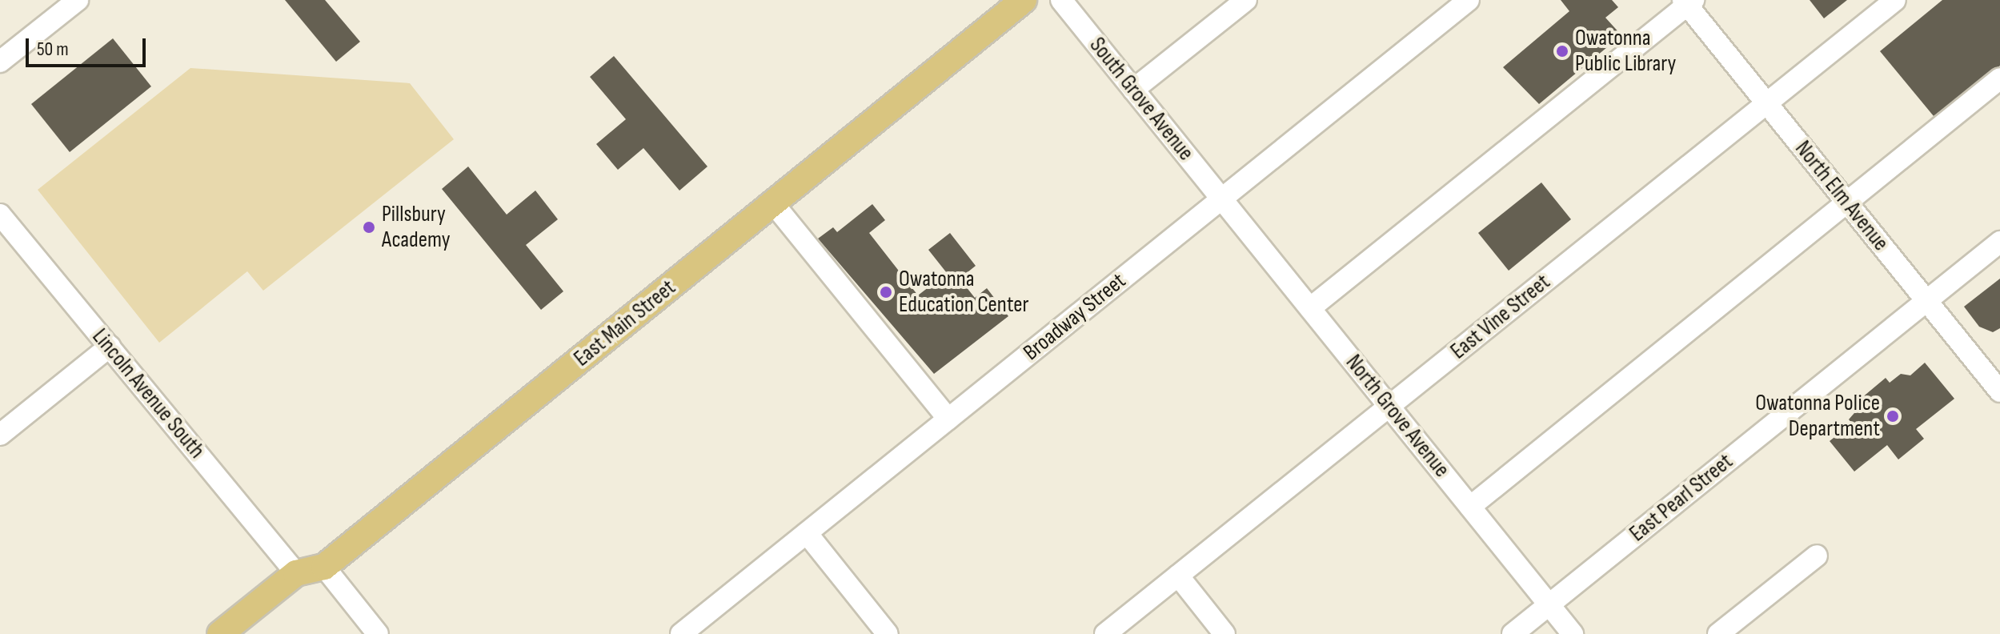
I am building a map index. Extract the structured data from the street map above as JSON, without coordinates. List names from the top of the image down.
{
  "streets": {
    "main road": ["East Main Street"],
    "street": [
      "South Grove Avenue",
      "North Elm Avenue",
      "Broadway Street",
      "East Vine Street",
      "Lincoln Avenue South",
      "North Grove Avenue",
      "East Pearl Street"
    ]
  },
  "crossings": [
    ["South Grove Avenue", "Broadway Street"],
    ["South Grove Avenue", "North Grove Avenue"],
    ["North Elm Avenue", "East Vine Street"],
    ["North Elm Avenue", "East Pearl Street"],
    ["Broadway Street", "North Grove Avenue"],
    ["East Vine Street", "North Grove Avenue"],
    ["East Main Street", "Lincoln Avenue South"],
    ["North Grove Avenue", "East Pearl Street"]
  ],
  "places": [
    "Owatonna Public Library",
    "Pillsbury Academy",
    "Owatonna Education Center",
    "Owatonna Police Department"
  ],
  "scale_bar": "50 m"
}
